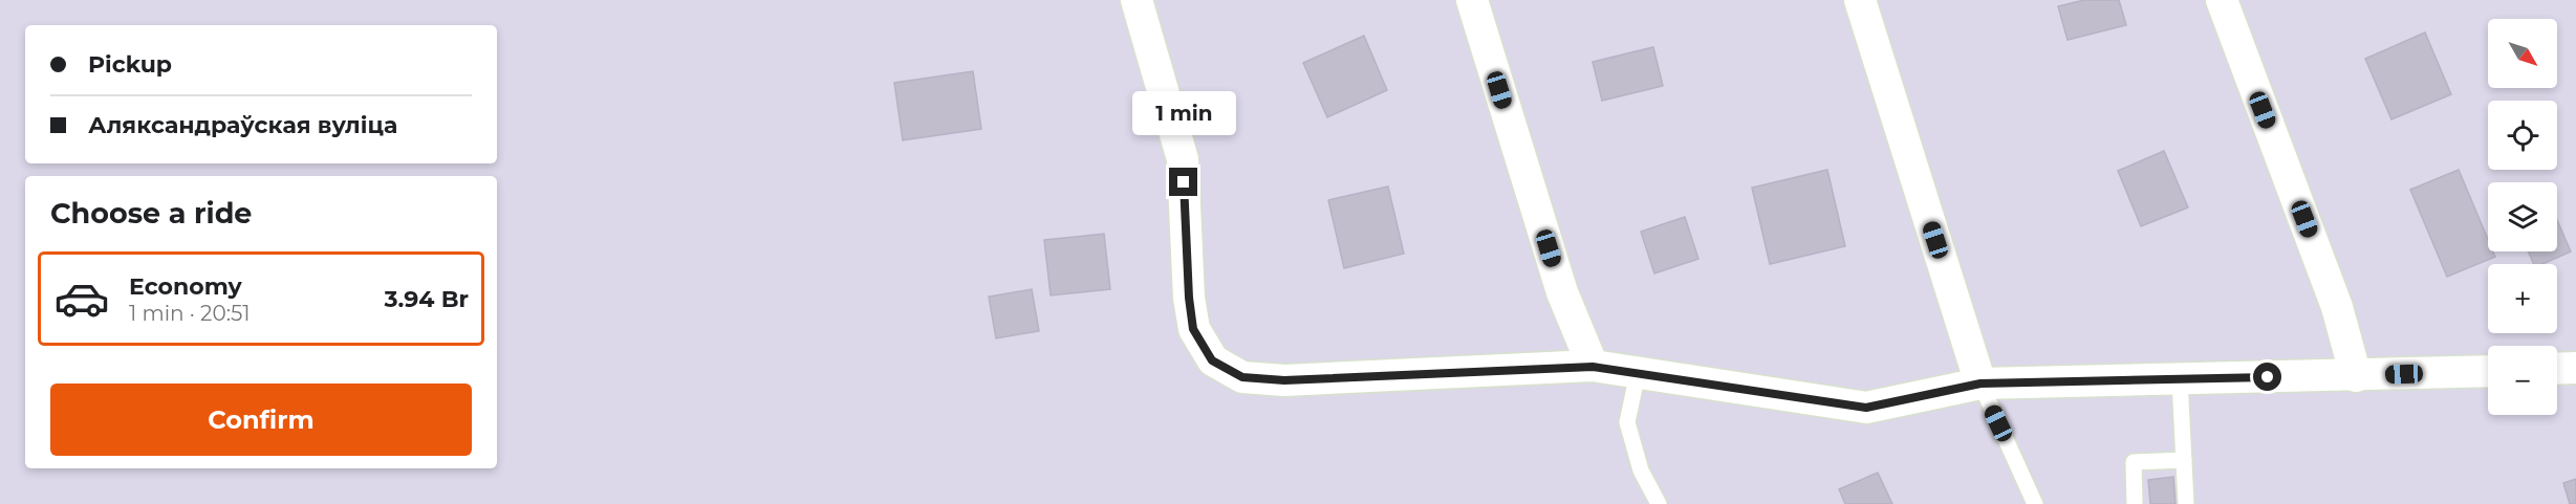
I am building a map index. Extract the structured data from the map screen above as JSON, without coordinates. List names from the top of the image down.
{
  "north": "bottom right",
  "page": {
    "map_buttons": ["+", "−"],
    "banner": ["Pickup", "Аляксандраўская вуліца"],
    "bubble": "1 min",
    "heading": "Choose a ride",
    "list": [
      {
        "name": "Economy",
        "note": "1 min · 20:51",
        "value": "3.94 Br"
      }
    ],
    "buttons": "Confirm"
  }
}
